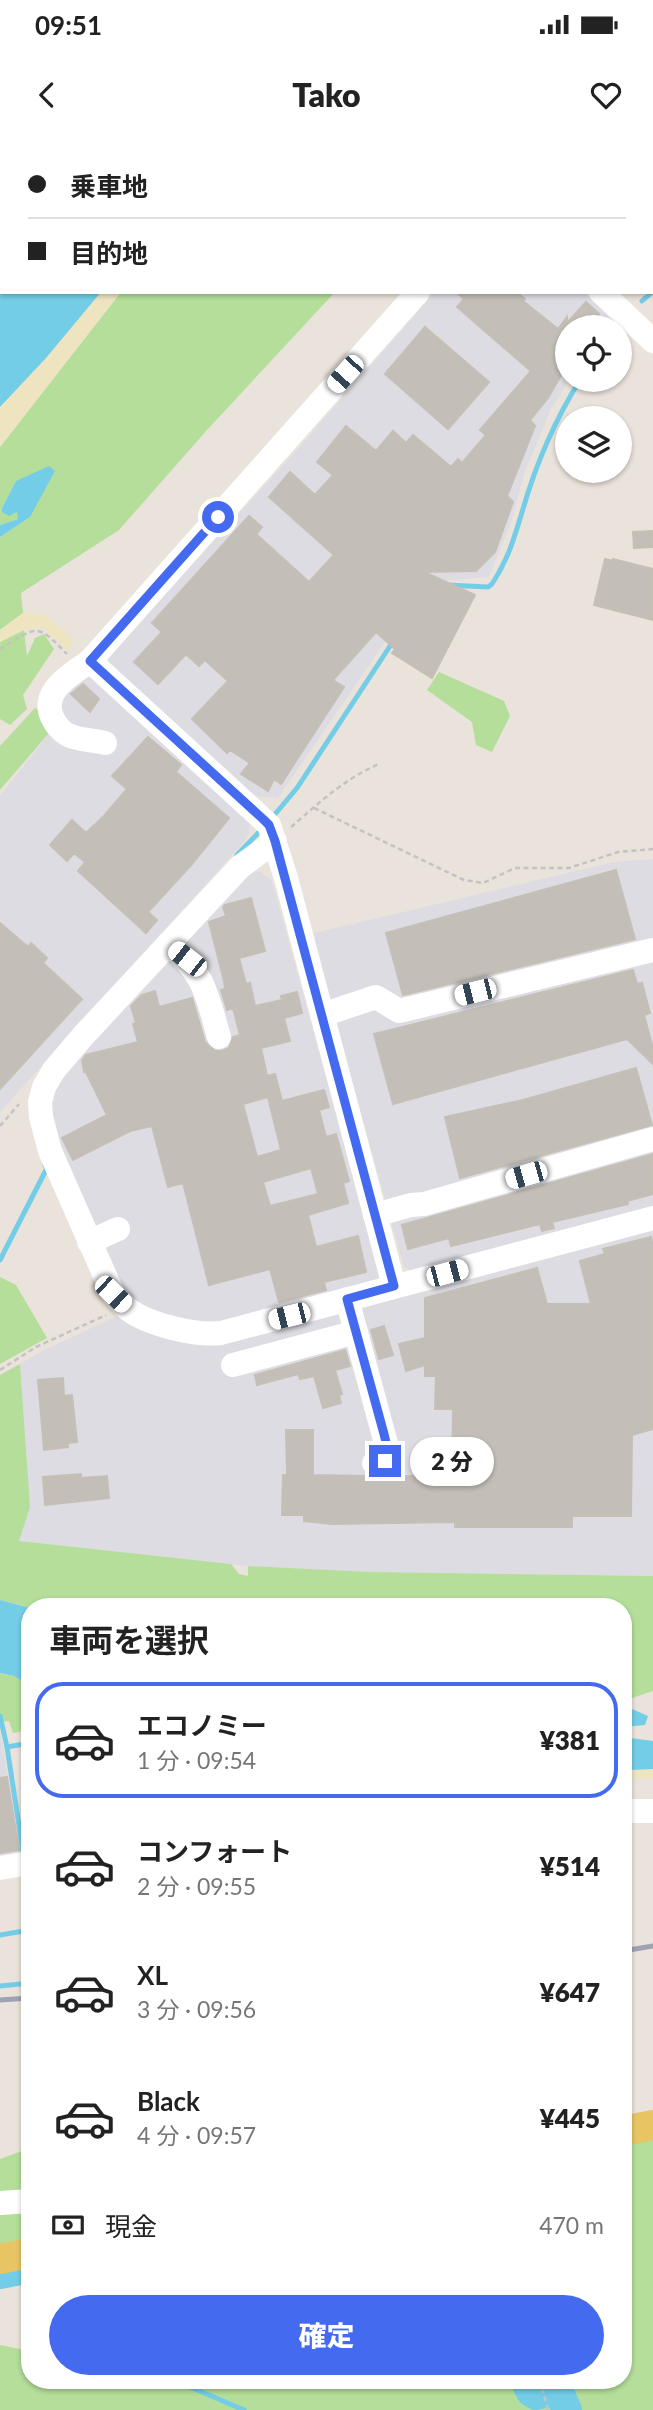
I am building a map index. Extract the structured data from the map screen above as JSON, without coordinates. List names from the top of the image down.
{
  "page": {
    "status": "09:51",
    "header": "Tako",
    "banner": ["乗車地", "目的地"],
    "bubble": "2 分",
    "heading": "車両を選択",
    "list": [
      {
        "name": "エコノミー",
        "note": "1 分 · 09:54",
        "value": "¥381"
      },
      {
        "name": "コンフォート",
        "note": "2 分 · 09:55",
        "value": "¥514"
      },
      {
        "name": "XL",
        "note": "3 分 · 09:56",
        "value": "¥647"
      },
      {
        "name": "Black",
        "note": "4 分 · 09:57",
        "value": "¥445"
      }
    ],
    "pay": ["現金", "470 m"],
    "buttons": "確定"
  }
}
